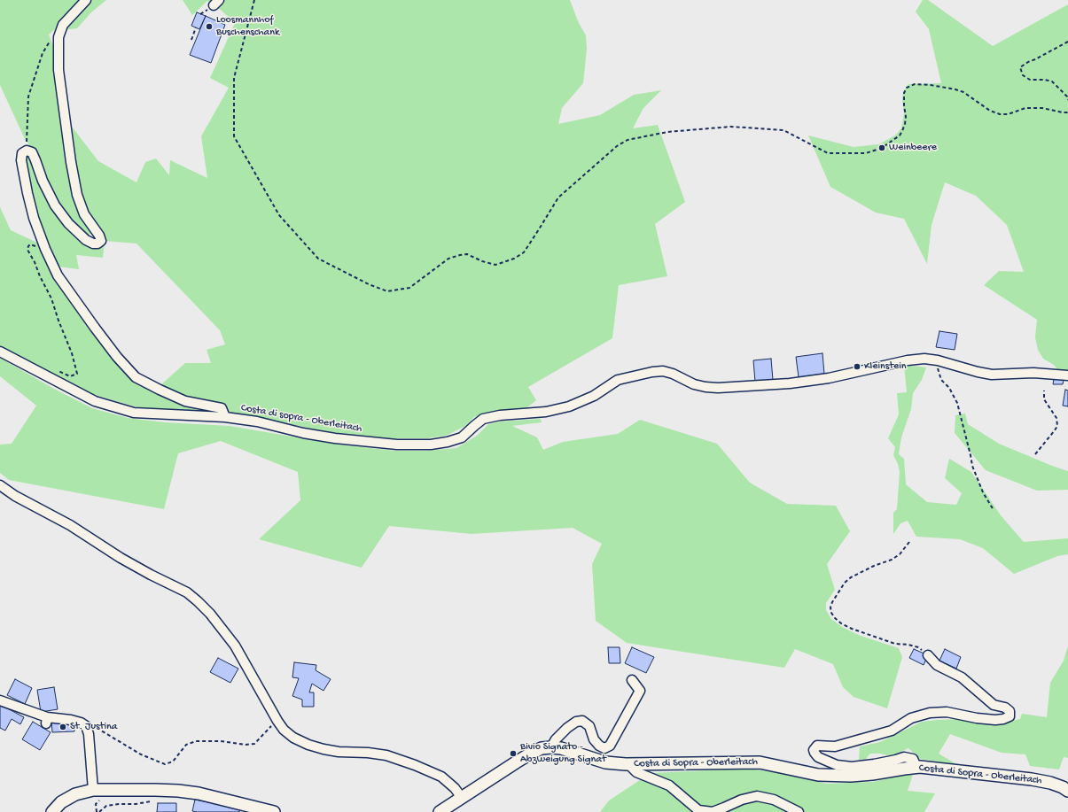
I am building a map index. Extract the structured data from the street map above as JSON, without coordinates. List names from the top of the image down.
{
  "streets": {
    "main road": ["Costa di Sopra - Oberleitach"],
    "street": ["Costa di sopra - Oberleitach"]
  },
  "places": [
    "Loosmannhof Buschenschank",
    "Weinbeere",
    "Kleinstein",
    "St. Justina",
    "Bivio Signato - Abzweigung Signat"
  ]
}
